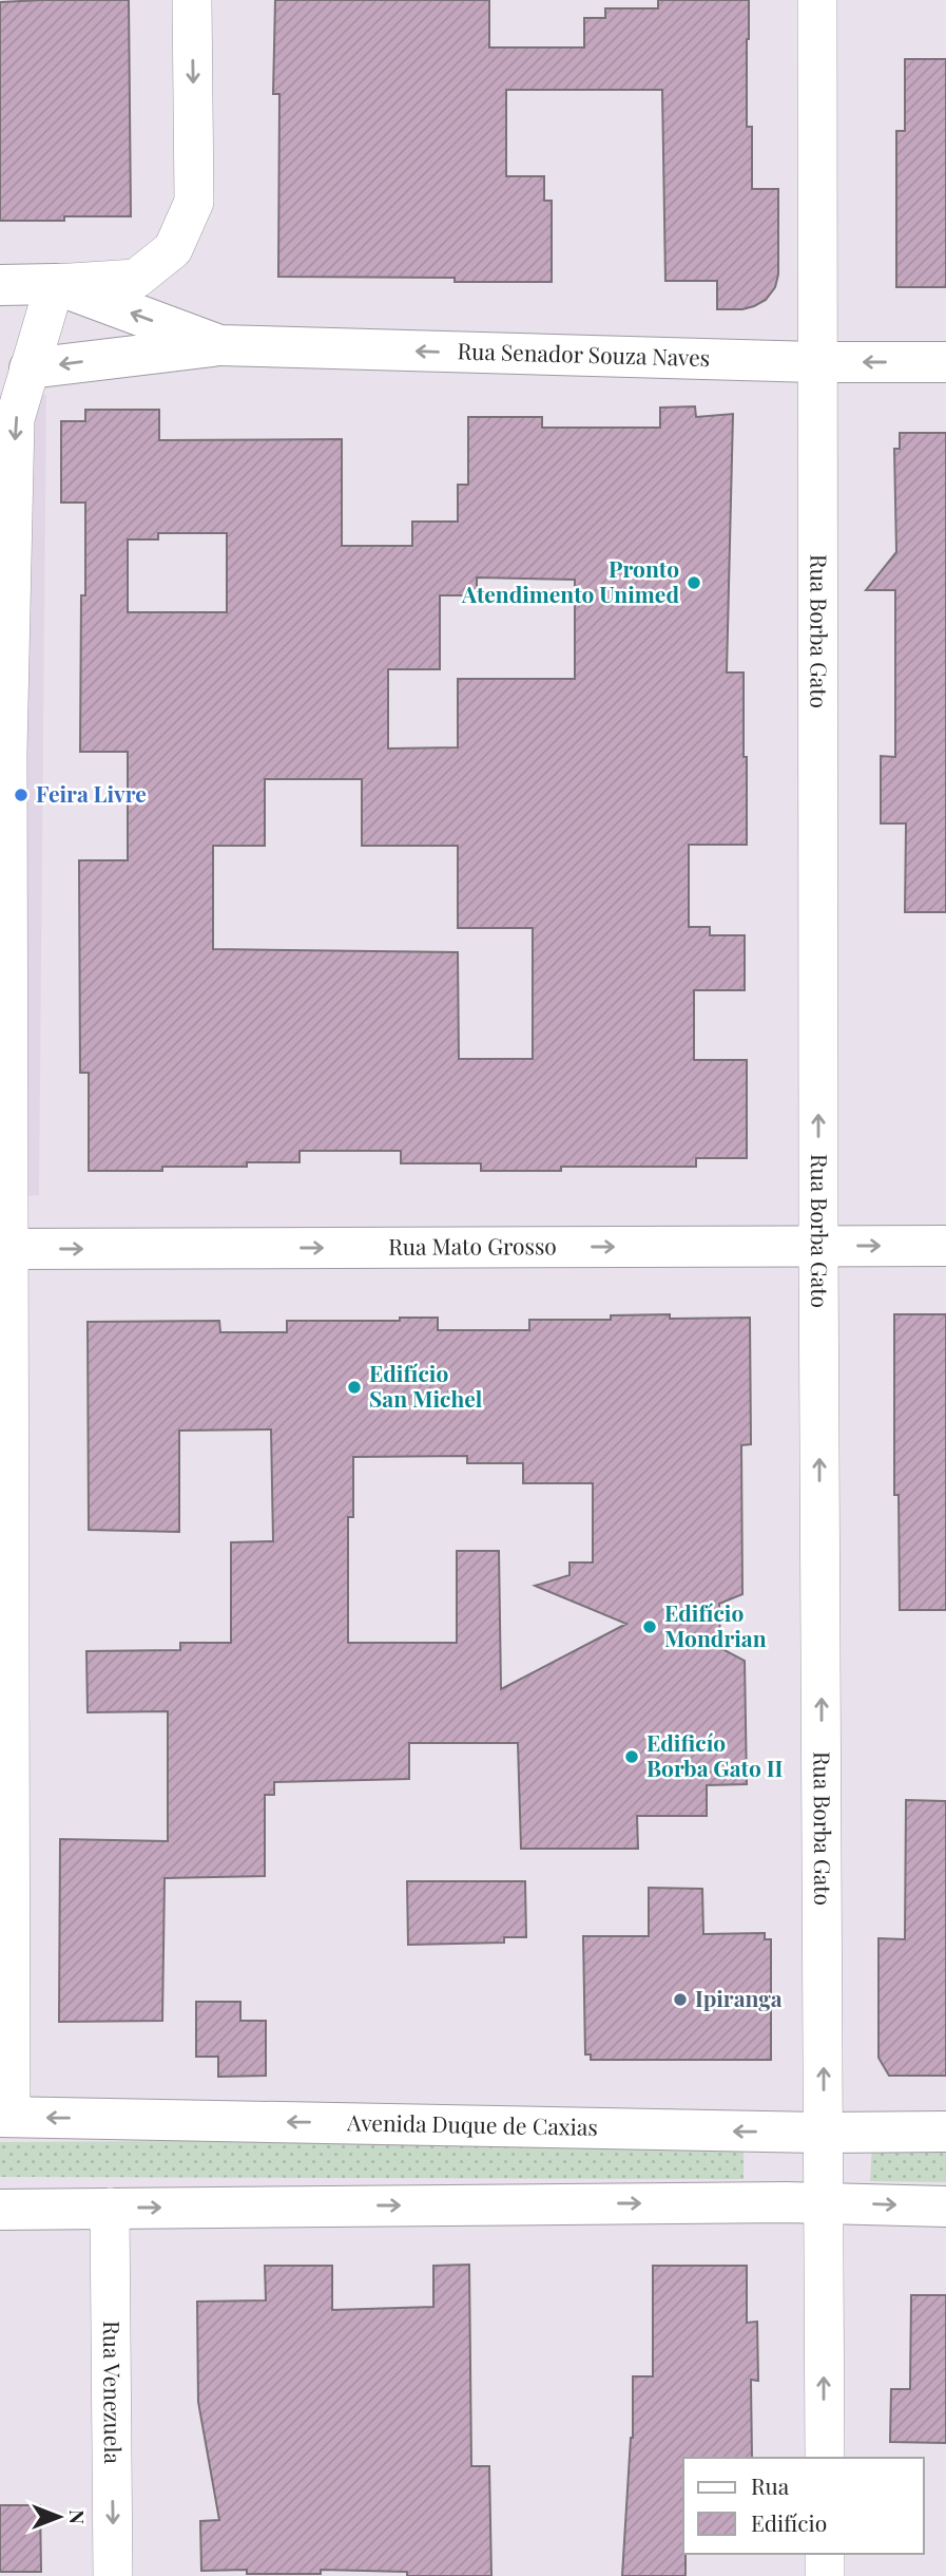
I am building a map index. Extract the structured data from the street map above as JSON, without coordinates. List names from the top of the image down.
{
  "streets": {
    "main road": ["Rua Senador Souza Naves", "Rua Mato Grosso", "Avenida Duque de Caxias"],
    "street": ["Rua Borba Gato", "Rua Venezuela"]
  },
  "crossings": [
    ["Rua Senador Souza Naves", "Rua Borba Gato"],
    ["Rua Borba Gato", "Rua Mato Grosso"],
    ["Rua Borba Gato", "Avenida Duque de Caxias"]
  ],
  "one_way": [
    "Rua Senador Souza Naves",
    "Rua Borba Gato",
    "Rua Mato Grosso",
    "Rua Venezuela"
  ],
  "places": [
    "Pronto Atendimento Unimed",
    "Feira Livre",
    "Edifício San Michel",
    "Edifício Mondrian",
    "Edificío Borba Gato II",
    "Ipiranga"
  ],
  "legend": ["Rua", "Edifício"],
  "north": "right"
}
